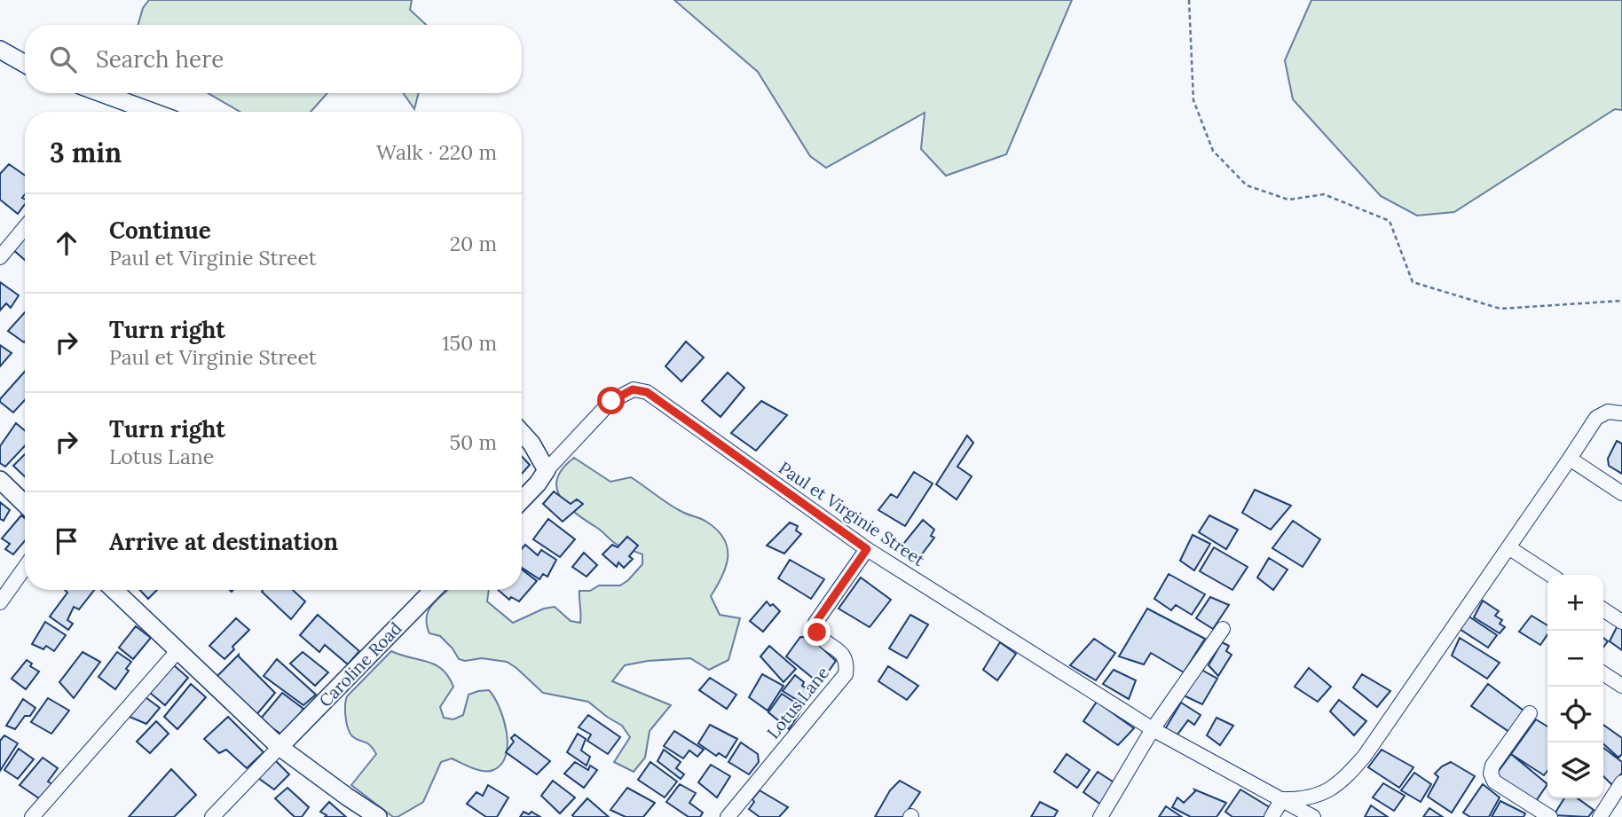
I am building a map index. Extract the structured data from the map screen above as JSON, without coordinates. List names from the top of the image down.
{
  "streets": {
    "main road": ["Caroline Road"],
    "street": ["Paul et Virginie Street", "Lotus Lane"]
  },
  "crossings": [
    ["Paul et Virginie Street", "Lotus Lane"]
  ],
  "page": {
    "search": "Search here",
    "heading": ["3 min", "Walk · 220 m"],
    "list": [
      ["Continue", "Paul et Virginie Street", "20 m"],
      ["Turn right", "Paul et Virginie Street", "150 m"],
      ["Turn right", "Lotus Lane", "50 m"],
      "Arrive at destination"
    ],
    "map_buttons": ["+", "−"]
  }
}
